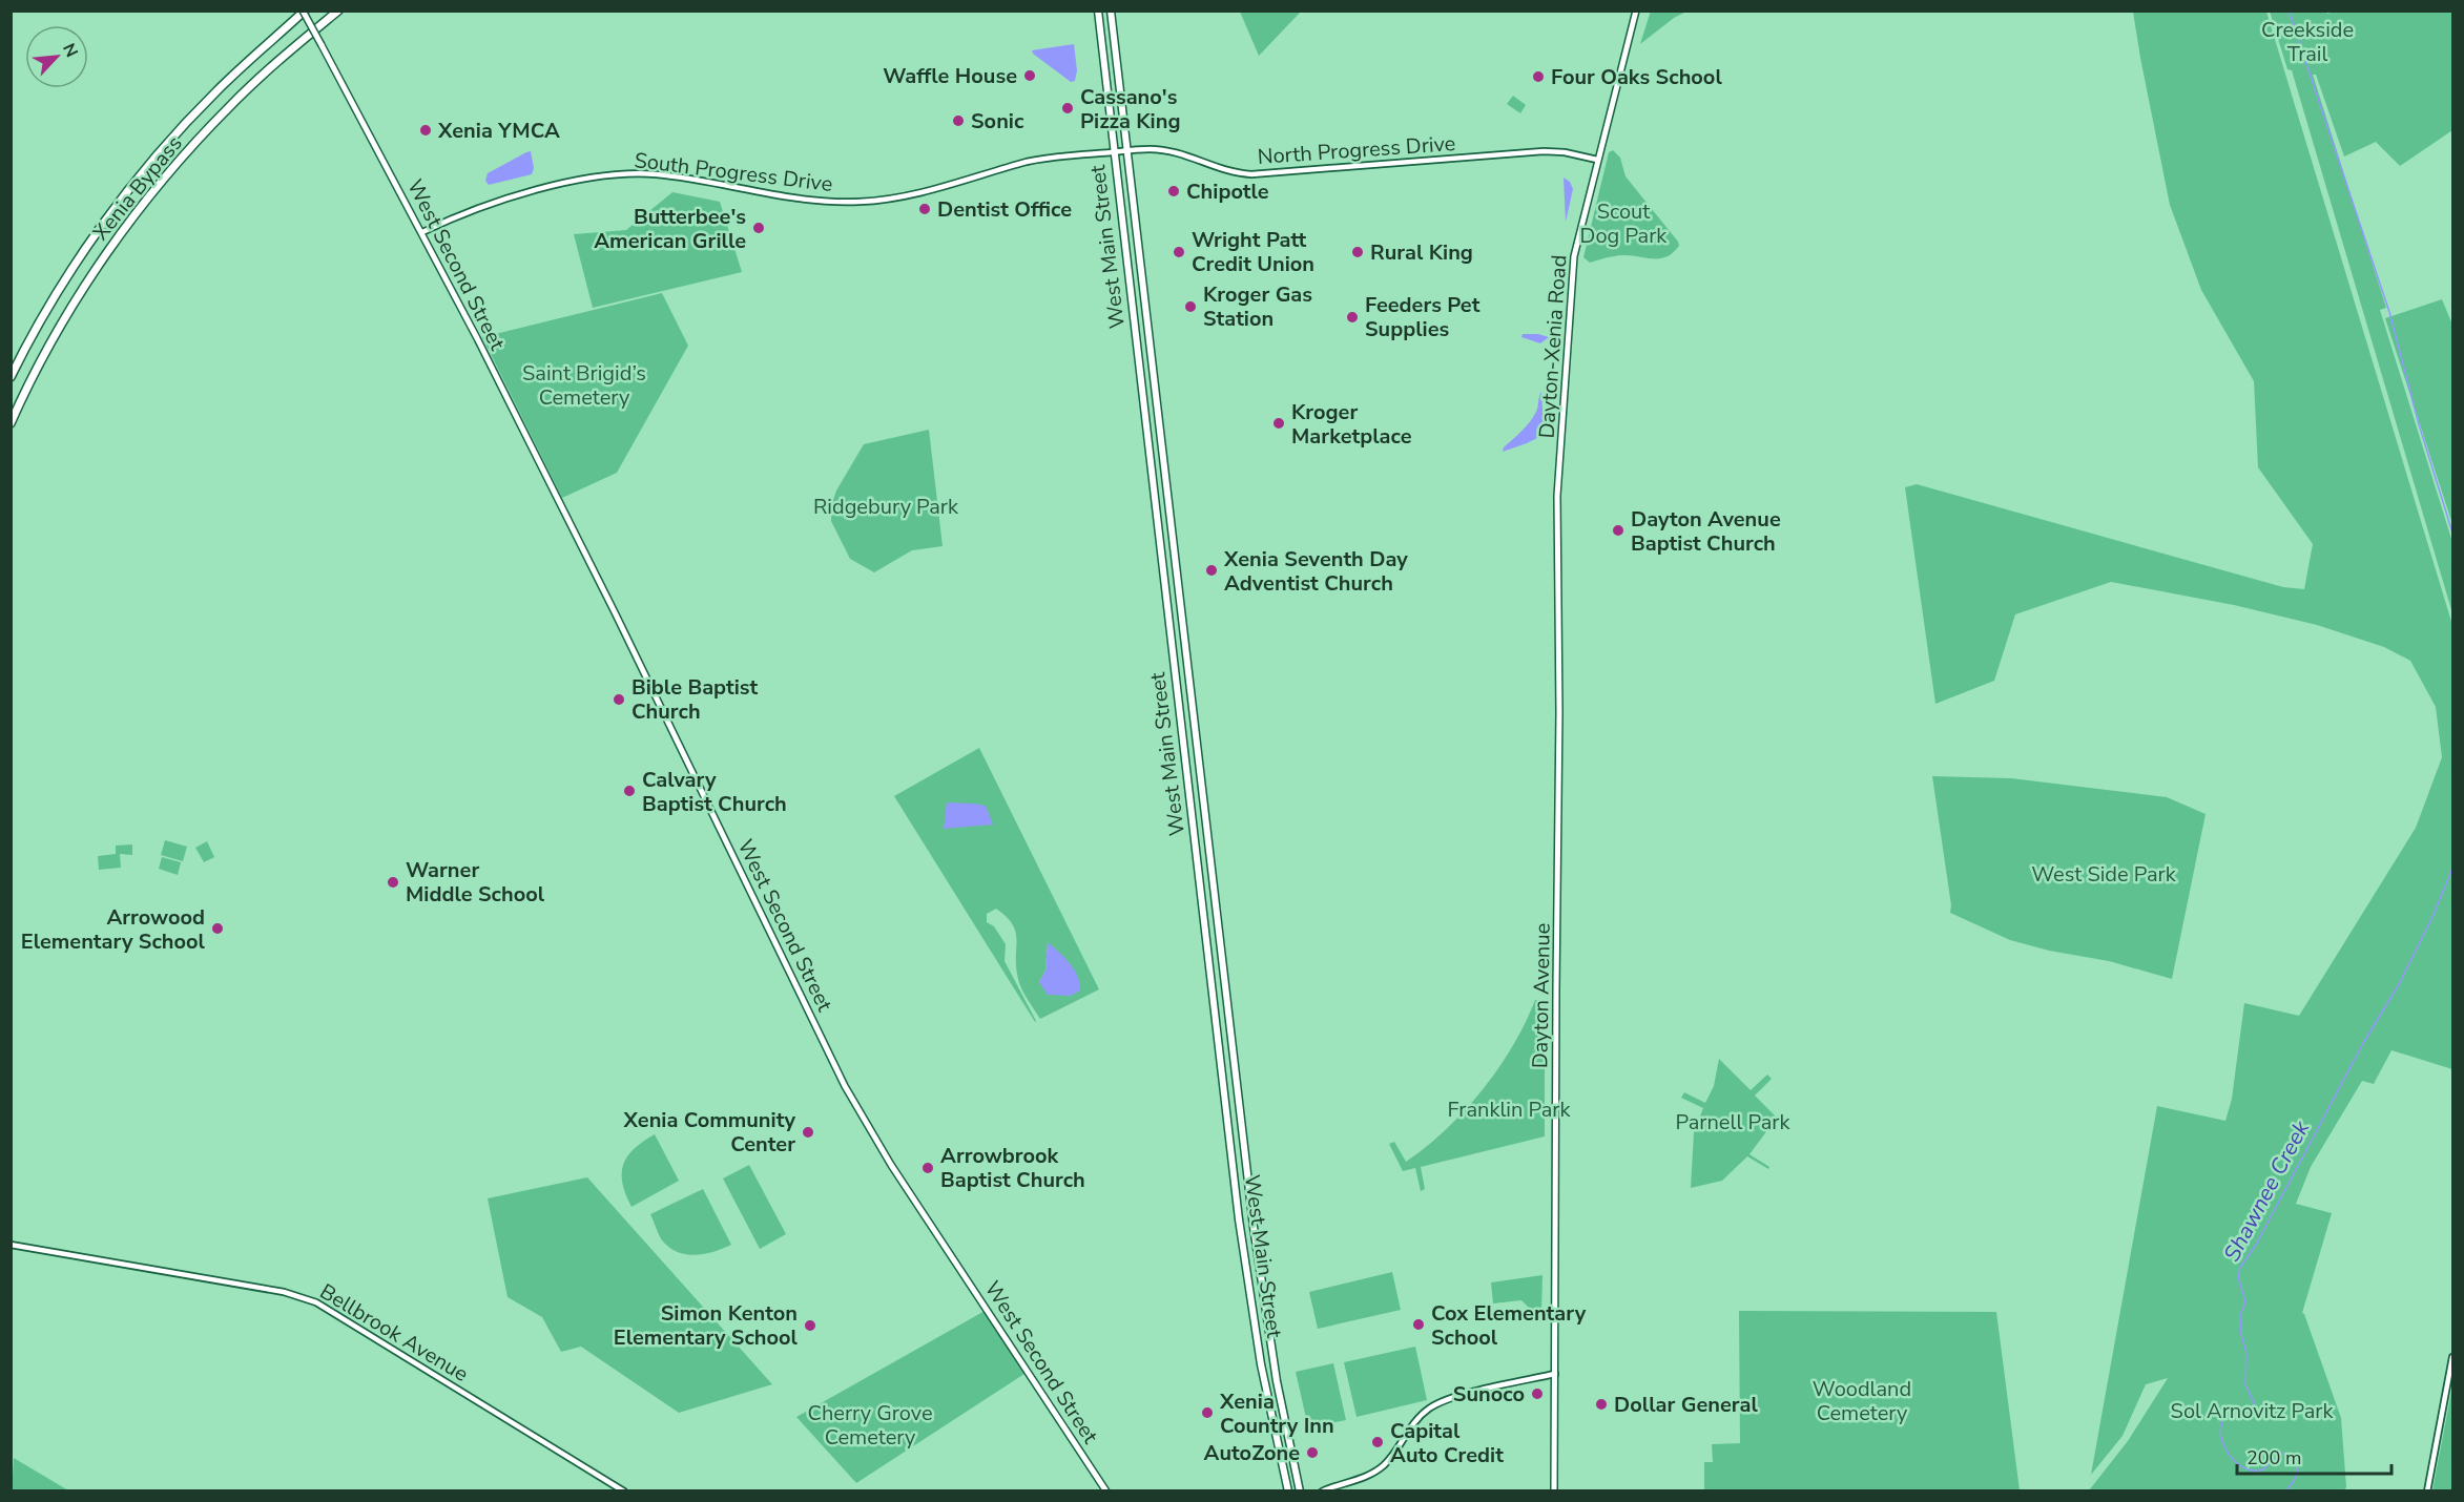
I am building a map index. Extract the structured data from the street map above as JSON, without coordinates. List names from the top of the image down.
{
  "streets": {
    "highway": ["Xenia Bypass"],
    "main road": [
      "West Main Street",
      "West Second Street",
      "Dayton-Xenia Road",
      "Dayton Avenue"
    ],
    "street": ["North Progress Drive", "South Progress Drive", "Bellbrook Avenue"]
  },
  "crossings": [
    ["North Progress Drive", "South Progress Drive"],
    ["North Progress Drive", "West Main Street"],
    ["North Progress Drive", "Dayton-Xenia Road"],
    ["South Progress Drive", "West Main Street"],
    ["South Progress Drive", "West Second Street"],
    ["Xenia Bypass", "West Second Street"],
    ["Dayton-Xenia Road", "Dayton Avenue"]
  ],
  "water": ["Shawnee Creek"],
  "parks": [
    "Creekside Trail",
    "Scout Dog Park",
    "Saint Brigid’s Cemetery",
    "Ridgebury Park",
    "West Side Park",
    "Franklin Park",
    "Parnell Park",
    "Woodland Cemetery",
    "Sol Arnovitz Park",
    "Cherry Grove Cemetery"
  ],
  "places": [
    "Waffle House",
    "Four Oaks School",
    "Cassano's Pizza King",
    "Sonic",
    "Xenia YMCA",
    "Chipotle",
    "Dentist Office",
    "Butterbee's American Grille",
    "Wright Patt Credit Union",
    "Rural King",
    "Kroger Gas Station",
    "Feeders Pet Supplies",
    "Kroger Marketplace",
    "Dayton Avenue Baptist Church",
    "Xenia Seventh Day Adventist Church",
    "Bible Baptist Church",
    "Calvary Baptist Church",
    "Warner Middle School",
    "Arrowood Elementary School",
    "Xenia Community Center",
    "Arrowbrook Baptist Church",
    "Cox Elementary School",
    "Simon Kenton Elementary School",
    "Sunoco",
    "Dollar General",
    "Xenia Country Inn",
    "Capital Auto Credit",
    "AutoZone"
  ],
  "scale_bar": "200 m",
  "north": "top right"
}
